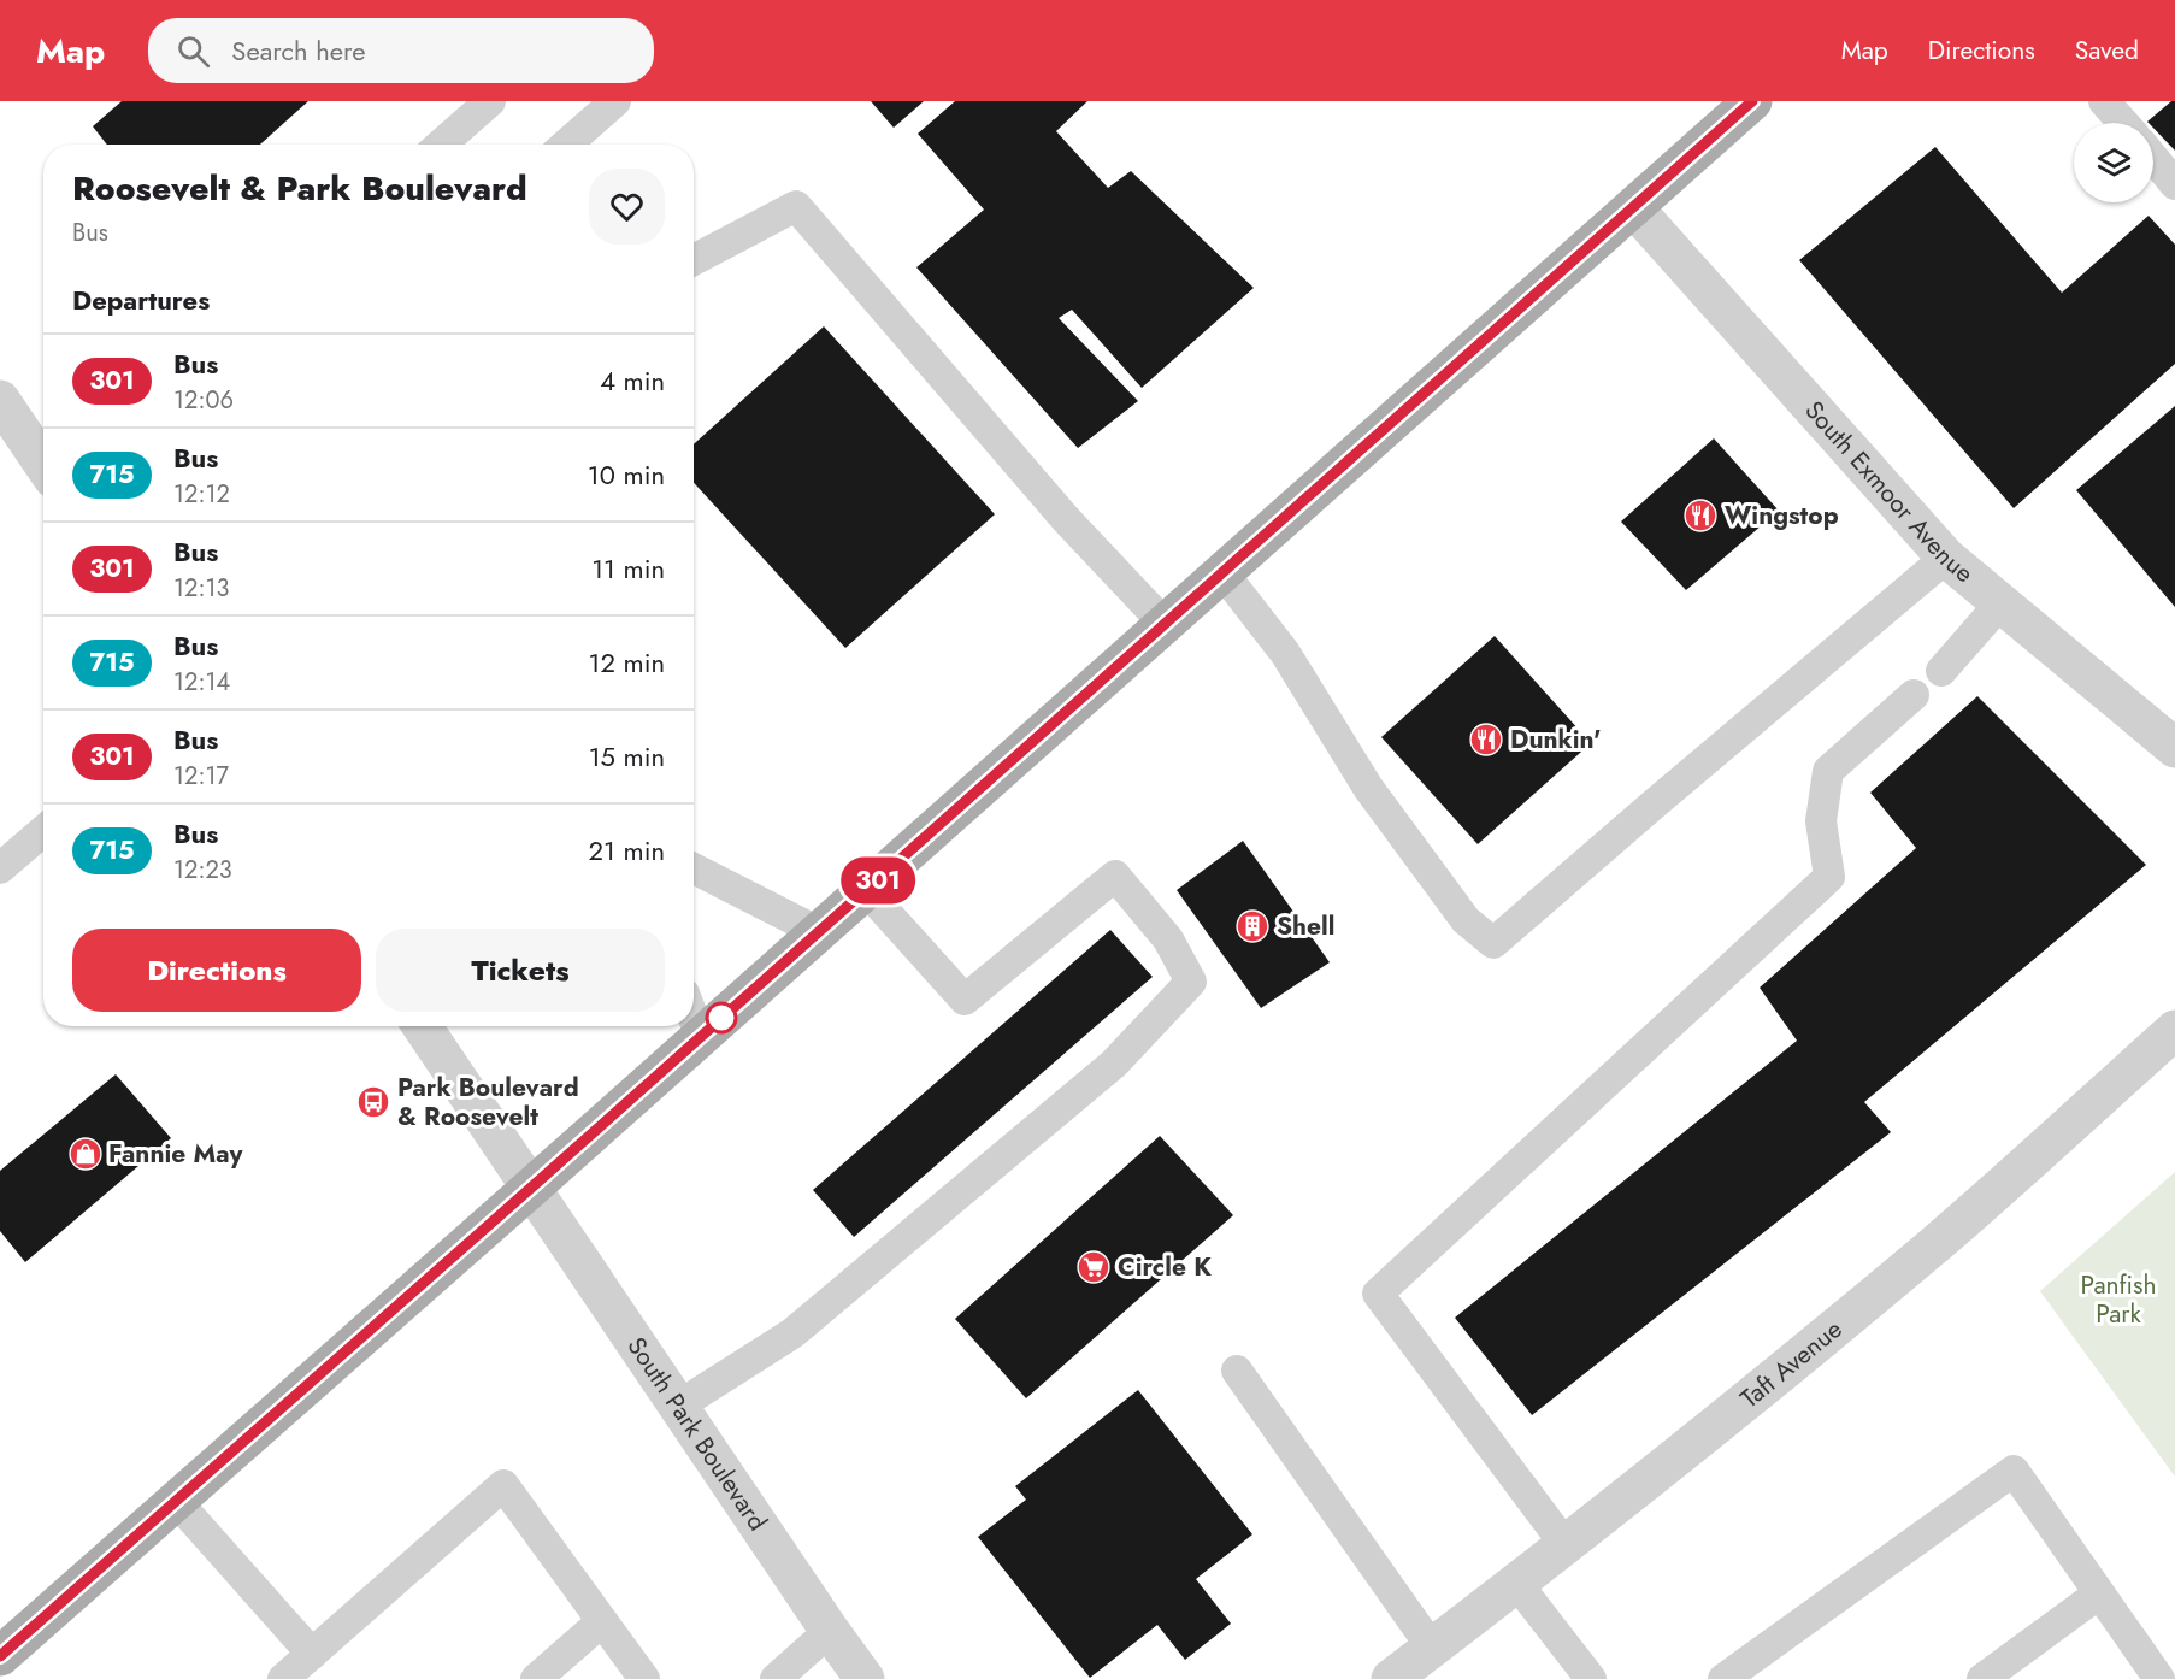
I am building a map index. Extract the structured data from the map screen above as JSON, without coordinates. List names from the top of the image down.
{
  "streets": {
    "street": ["South Exmoor Avenue", "Taft Avenue", "South Park Boulevard"]
  },
  "parks": ["Panfish Park"],
  "places": {
    "restaurant": ["Wingstop", "Dunkin'"],
    "building": ["Shell"],
    "bus stop": ["Park Boulevard & Roosevelt"],
    "shop": ["Fannie May"],
    "supermarket": ["Circle K"]
  },
  "lines": ["bus line 301"],
  "page": {
    "header": "Map",
    "search": "Search here",
    "nav": ["Map", "Directions", "Saved"],
    "on_map": "301",
    "heading": [
      ["Roosevelt & Park Boulevard", "Bus"],
      "Departures"
    ],
    "list": [
      {
        "mark": "301",
        "name": "Bus",
        "note": "12:06",
        "value": "4 min"
      },
      {
        "mark": "715",
        "name": "Bus",
        "note": "12:12",
        "value": "10 min"
      },
      {
        "mark": "301",
        "name": "Bus",
        "note": "12:13",
        "value": "11 min"
      },
      {
        "mark": "715",
        "name": "Bus",
        "note": "12:14",
        "value": "12 min"
      },
      {
        "mark": "301",
        "name": "Bus",
        "note": "12:17",
        "value": "15 min"
      },
      {
        "mark": "715",
        "name": "Bus",
        "note": "12:23",
        "value": "21 min"
      }
    ],
    "buttons": ["Directions", "Tickets"]
  }
}
